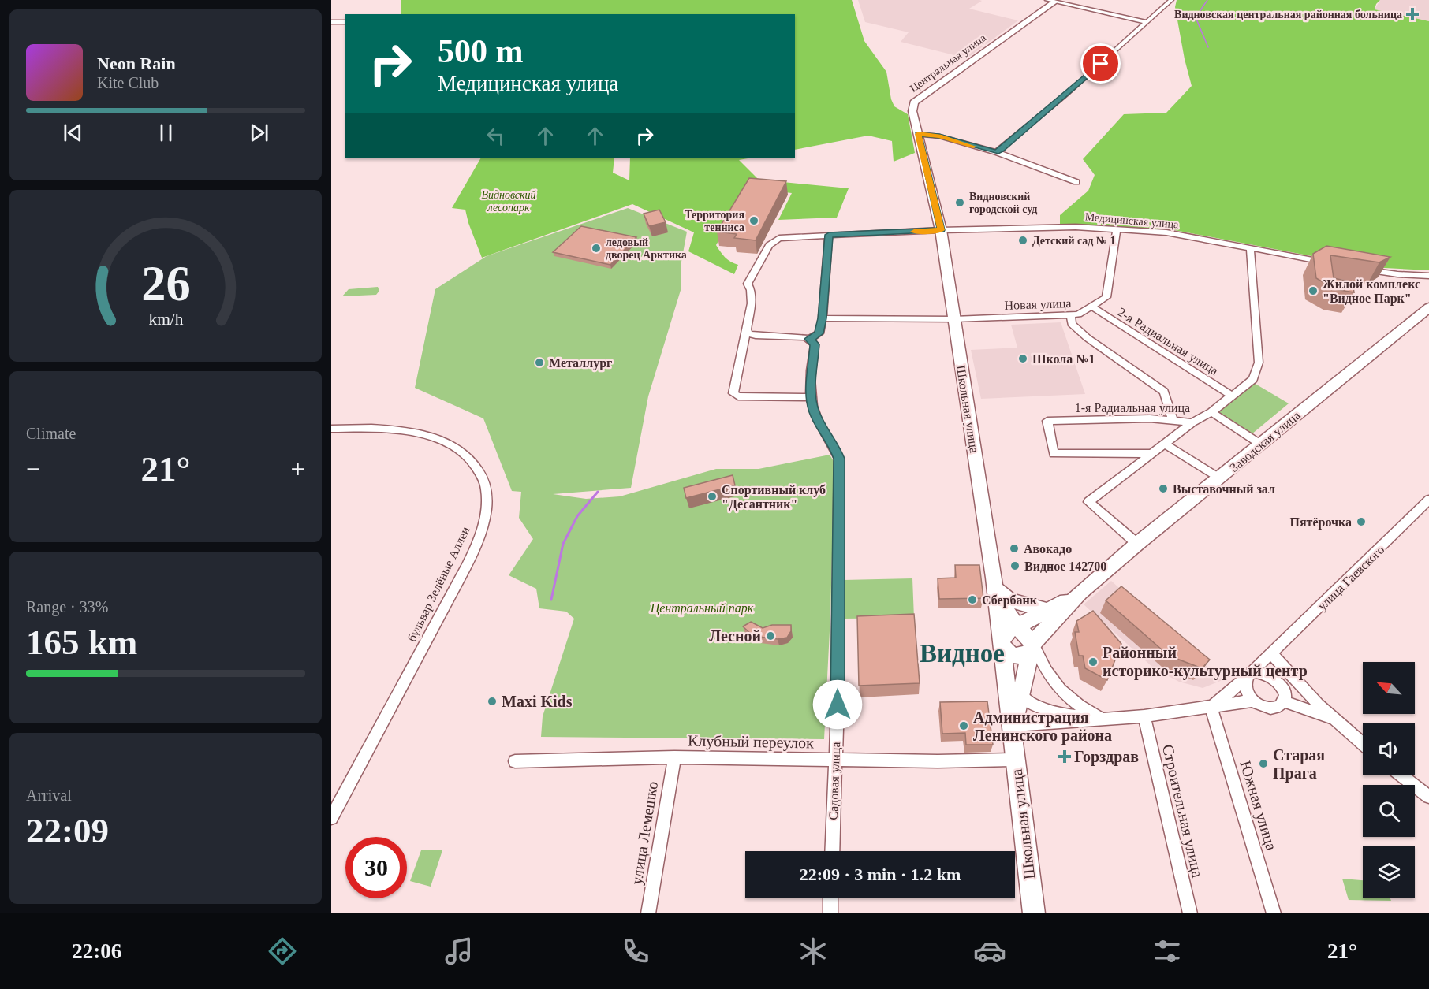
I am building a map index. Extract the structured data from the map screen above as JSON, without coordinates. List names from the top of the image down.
{
  "streets": {
    "street": [
      "Центральная улица",
      "Медицинская улица",
      "Новая улица",
      "2-я Радиальная улица",
      "1-я Радиальная улица",
      "Школьная улица",
      "Заводская улица",
      "улица Гаевского",
      "бульвар Зелёные Аллеи",
      "Клубный переулок",
      "Садовая улица",
      "Южная улица",
      "Строительная улица",
      "улица Лемешко"
    ]
  },
  "crossings": [
    ["Центральная улица", "Медицинская улица"],
    ["Центральная улица", "Школьная улица"],
    ["Медицинская улица", "Новая улица"],
    ["Медицинская улица", "1-я Радиальная улица"],
    ["Медицинская улица", "Школьная улица"],
    ["Новая улица", "2-я Радиальная улица"],
    ["Новая улица", "Школьная улица"],
    ["2-я Радиальная улица", "1-я Радиальная улица"],
    ["Школьная улица", "Клубный переулок"],
    ["улица Гаевского", "Южная улица"],
    ["Клубный переулок", "Садовая улица"],
    ["Клубный переулок", "улица Лемешко"]
  ],
  "districts": ["Видное"],
  "parks": ["Видновский лесопарк", "Центральный парк"],
  "places": {
    "health": ["Видновская центральная районная больница", "Горздрав"],
    "other": [
      "Видновский городской суд",
      "Территория тенниса",
      "Детский сад № 1",
      "ледовый дворец Арктика",
      "Жилой комплекс \"Видное Парк\"",
      "Школа №1",
      "Металлург",
      "Выставочный зал",
      "Спортивный клуб \"Десантник\"",
      "Пятёрочка",
      "Авокадо",
      "Видное 142700",
      "Сбербанк",
      "Лесной",
      "Районный историко-культурный центр",
      "Maxi Kids",
      "Администрация Ленинского района",
      "Старая Прага"
    ]
  },
  "north": "top left",
  "page": {
    "turn": ["500 m", "Медицинская улица"],
    "song": ["Neon Rain", "Kite Club"],
    "tile": [
      "Climate",
      ["Range · 33%", "165 km"],
      ["Arrival", "22:09"]
    ],
    "heat": ["−", "21°", "+"],
    "limit": "30",
    "trip": "22:09 · 3 min · 1.2 km",
    "tabs": ["22:06", "21°"],
    "gauge": ["26", "km/h"]
  }
}
